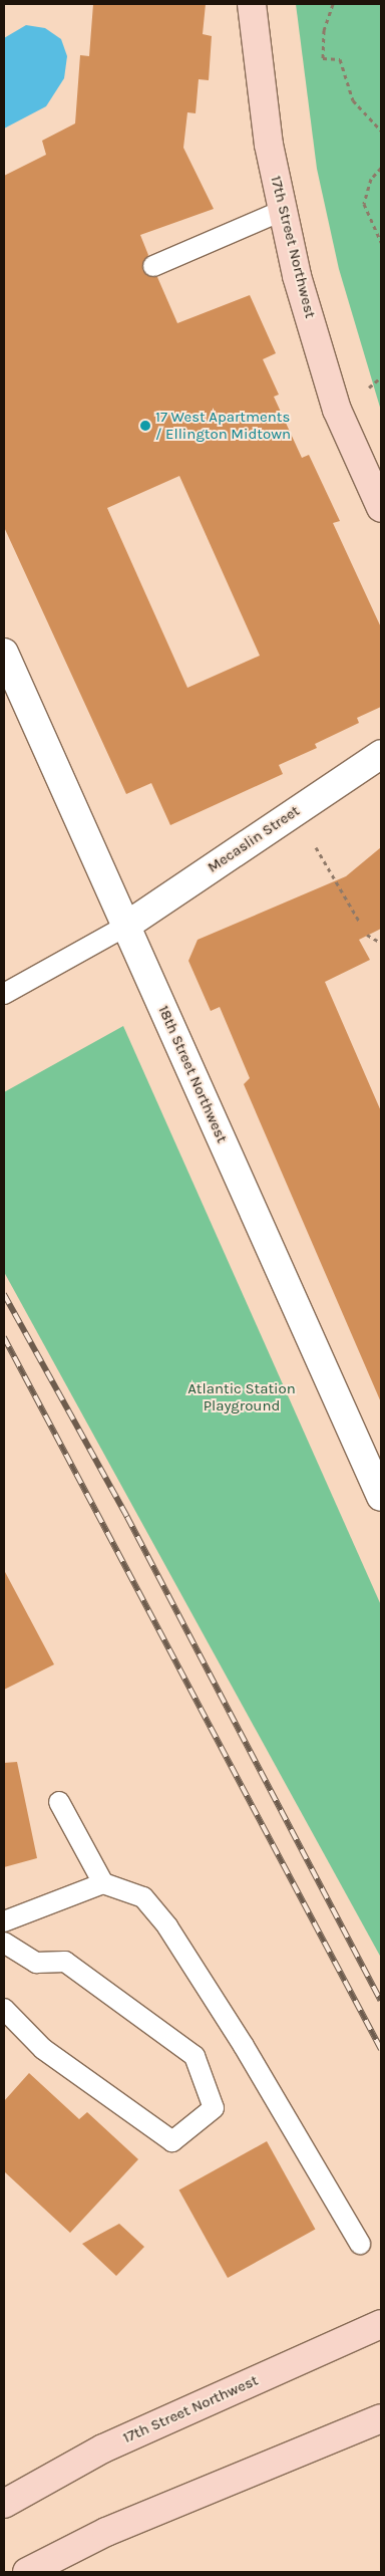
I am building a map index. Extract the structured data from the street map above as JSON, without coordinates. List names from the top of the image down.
{
  "streets": {
    "main road": ["17th Street Northwest"],
    "street": ["Mecaslin Street", "18th Street Northwest"]
  },
  "crossings": [
    ["Mecaslin Street", "18th Street Northwest"]
  ],
  "parks": ["Atlantic Station Playground"],
  "places": ["17 West Apartments / Ellington Midtown"]
}
